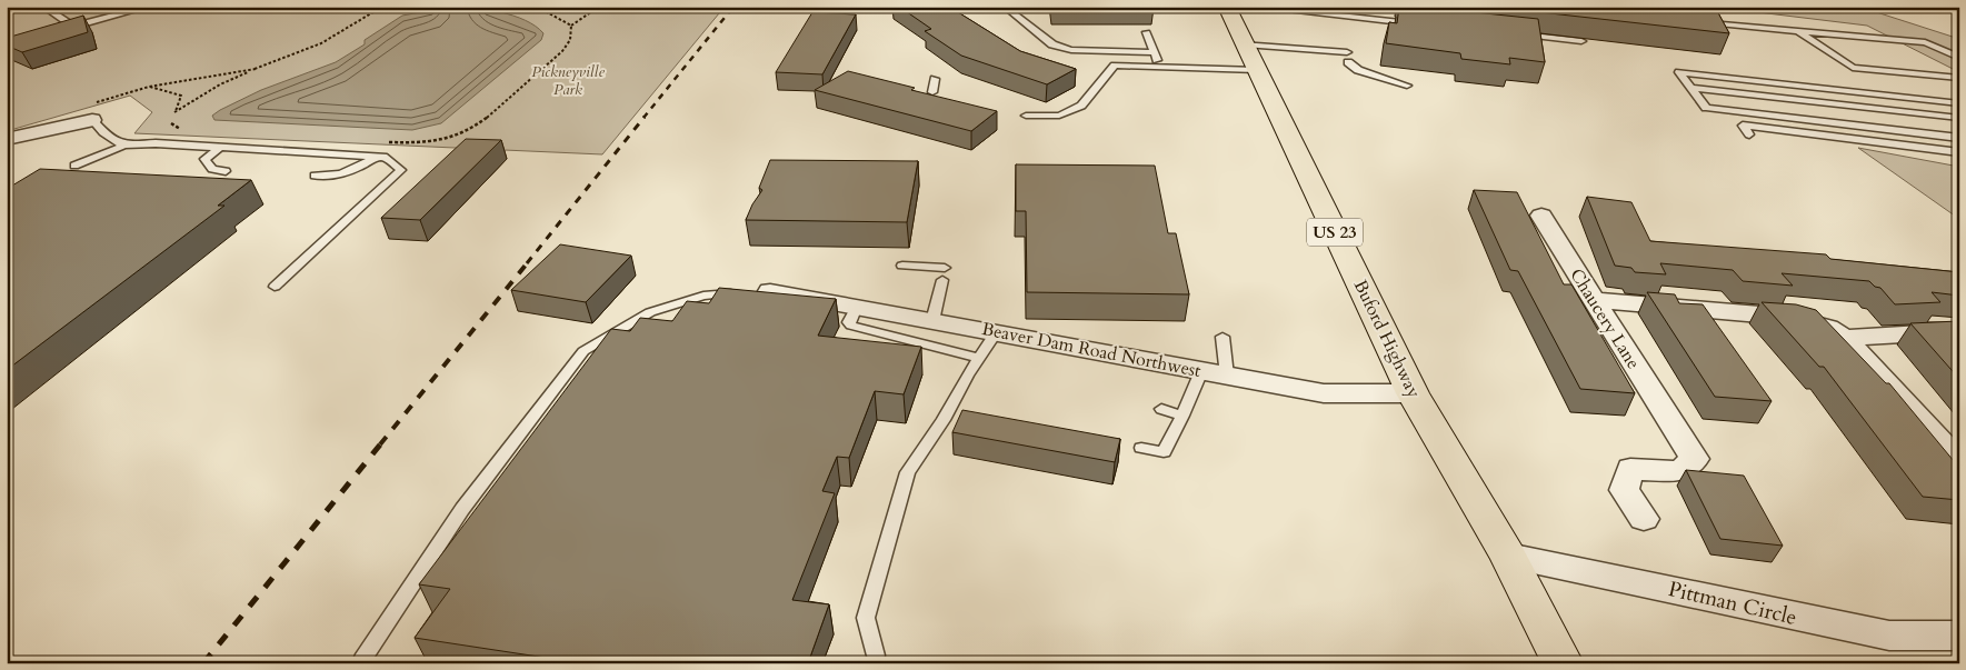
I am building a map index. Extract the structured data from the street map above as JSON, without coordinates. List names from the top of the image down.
{
  "streets": {
    "main road": ["US 23", "Buford Highway"],
    "street": ["Chaucery Lane", "Beaver Dam Road Northwest", "Pittman Circle"]
  },
  "crossings": [
    ["Buford Highway", "Beaver Dam Road Northwest"],
    ["Buford Highway", "Pittman Circle"]
  ],
  "parks": ["Pickneyville Park"]
}
